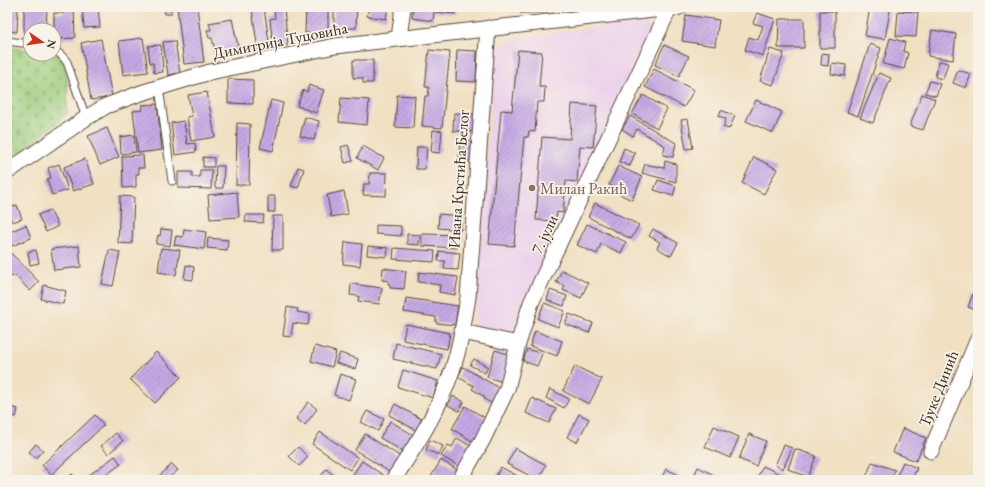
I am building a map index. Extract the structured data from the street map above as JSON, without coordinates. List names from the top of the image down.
{
  "streets": {
    "street": [
      "Димитрија Туцовића",
      "Ивана Крстића Белог",
      "7. јули",
      "Ђуке Динић"
    ]
  },
  "crossings": [
    ["Димитрија Туцовића", "Ивана Крстића Белог"],
    ["Димитрија Туцовића", "7. јули"]
  ],
  "places": ["Милан Ракић"],
  "north": "right"
}
